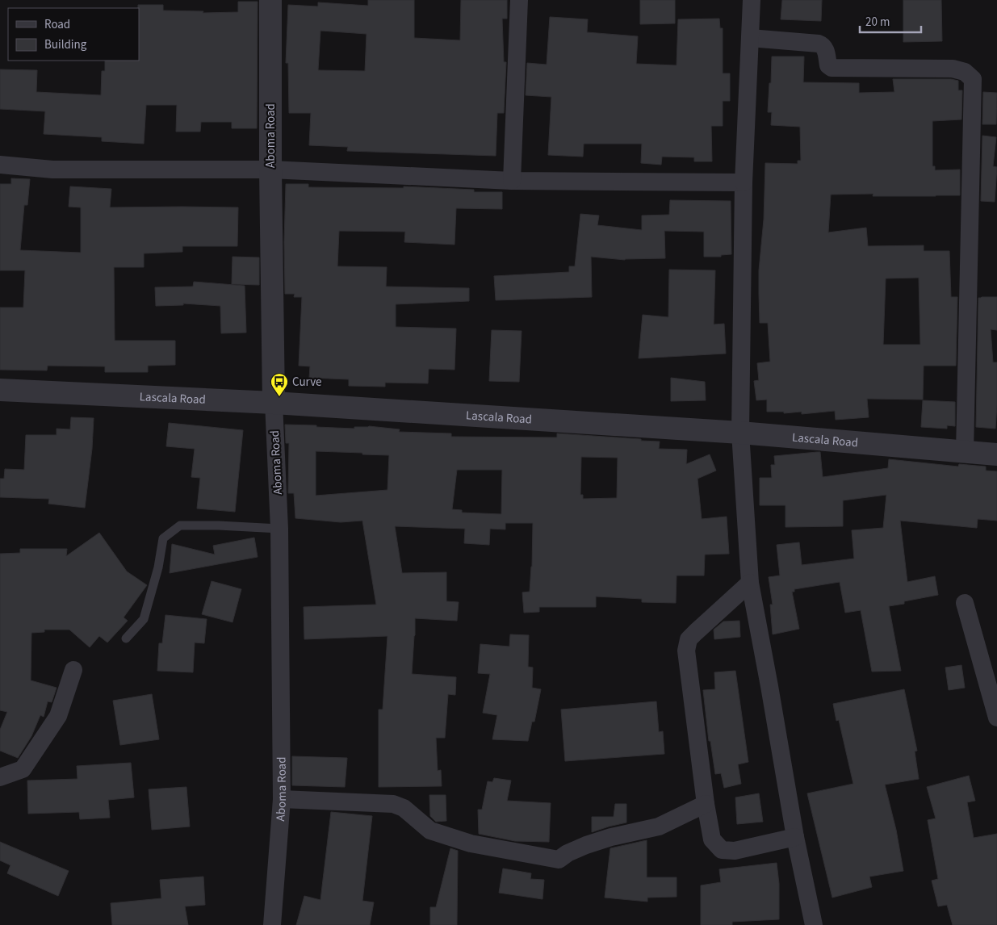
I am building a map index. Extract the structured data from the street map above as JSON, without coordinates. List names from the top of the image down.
{
  "streets": {
    "street": ["Aboma Road", "Lascala Road"]
  },
  "crossings": [
    ["Aboma Road", "Lascala Road"]
  ],
  "places": {
    "bus stop": ["Curve"]
  },
  "legend": ["Road", "Building"],
  "scale_bar": "20 m"
}
